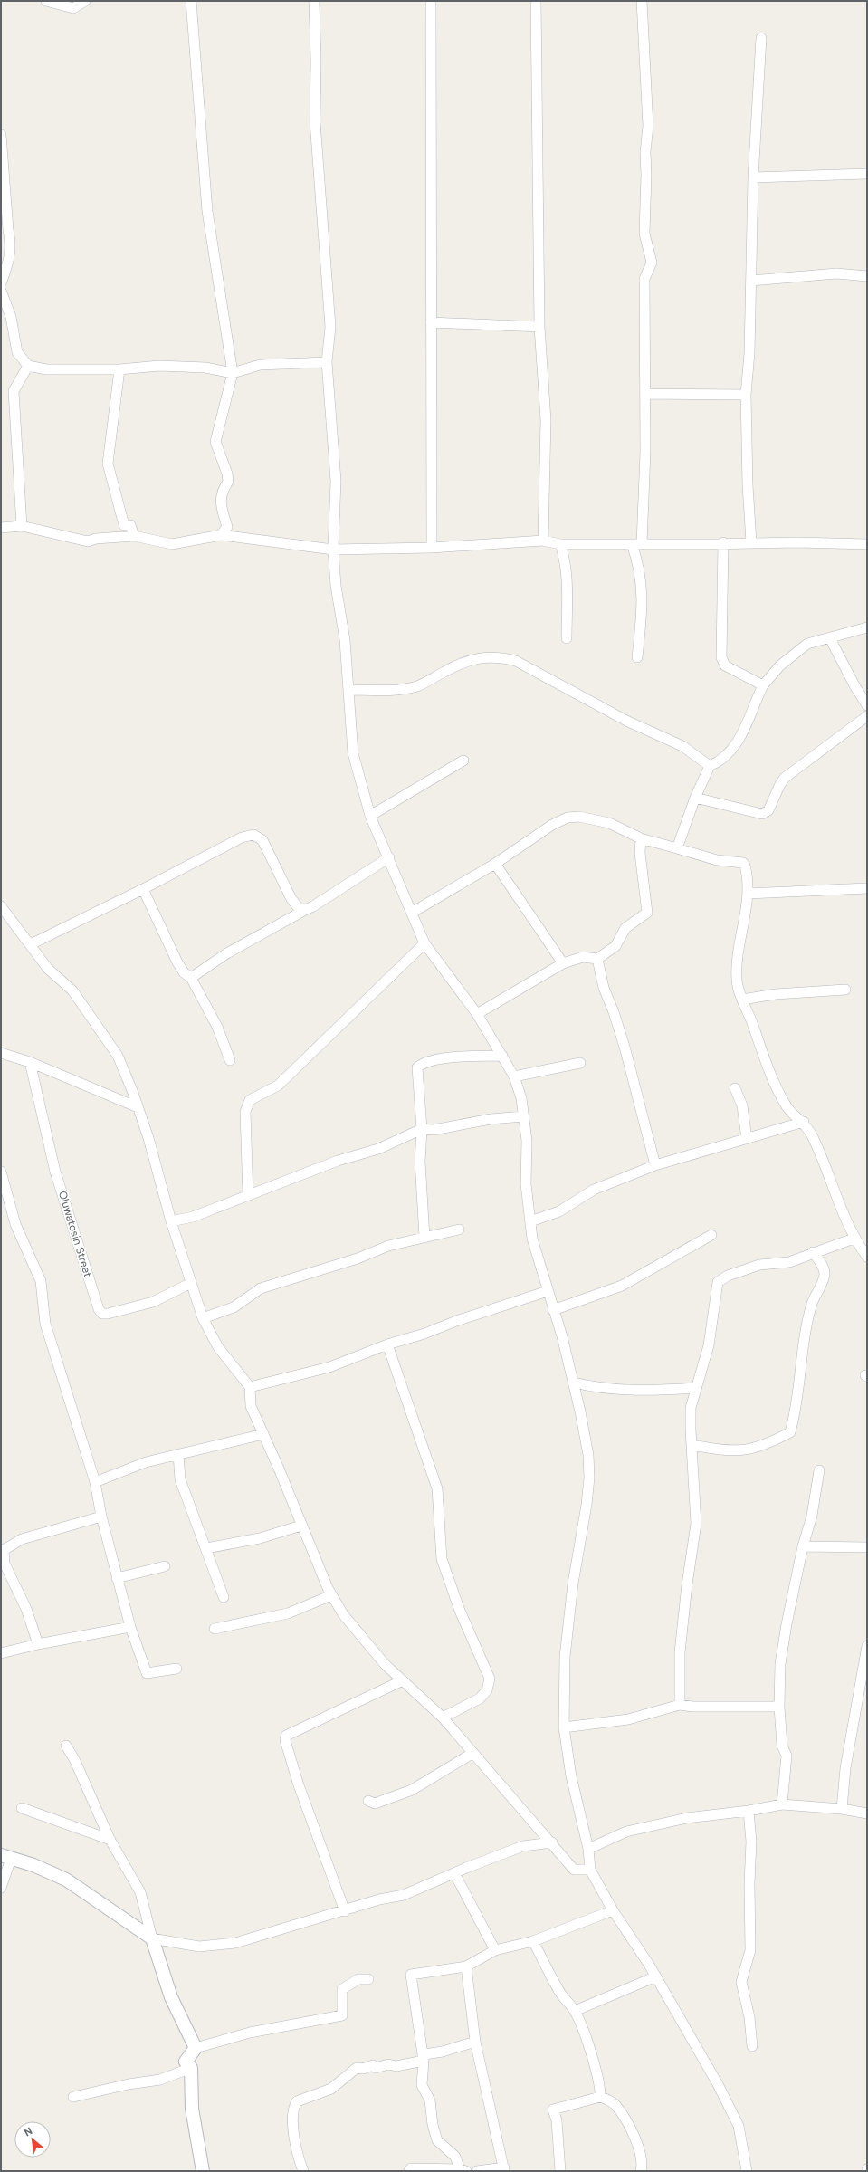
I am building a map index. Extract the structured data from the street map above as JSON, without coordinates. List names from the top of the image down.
{
  "streets": {
    "street": ["Oluwatosin Street"]
  },
  "north": "top left"
}
